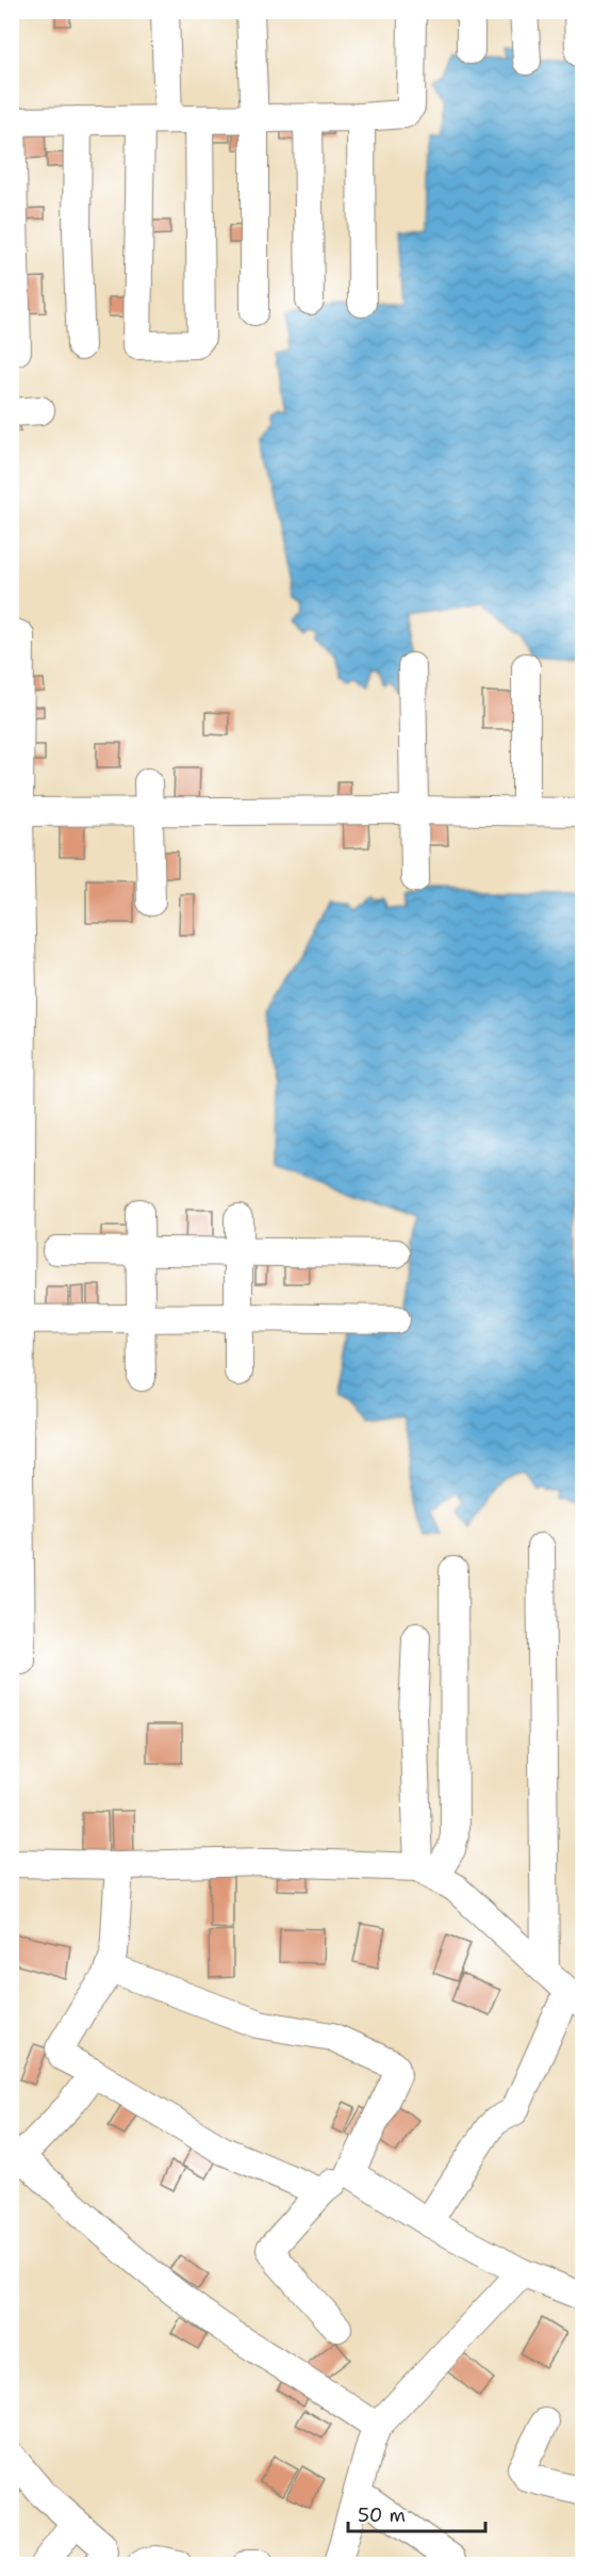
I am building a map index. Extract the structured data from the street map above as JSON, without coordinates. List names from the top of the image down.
{
  "scale_bar": "50 m"
}
